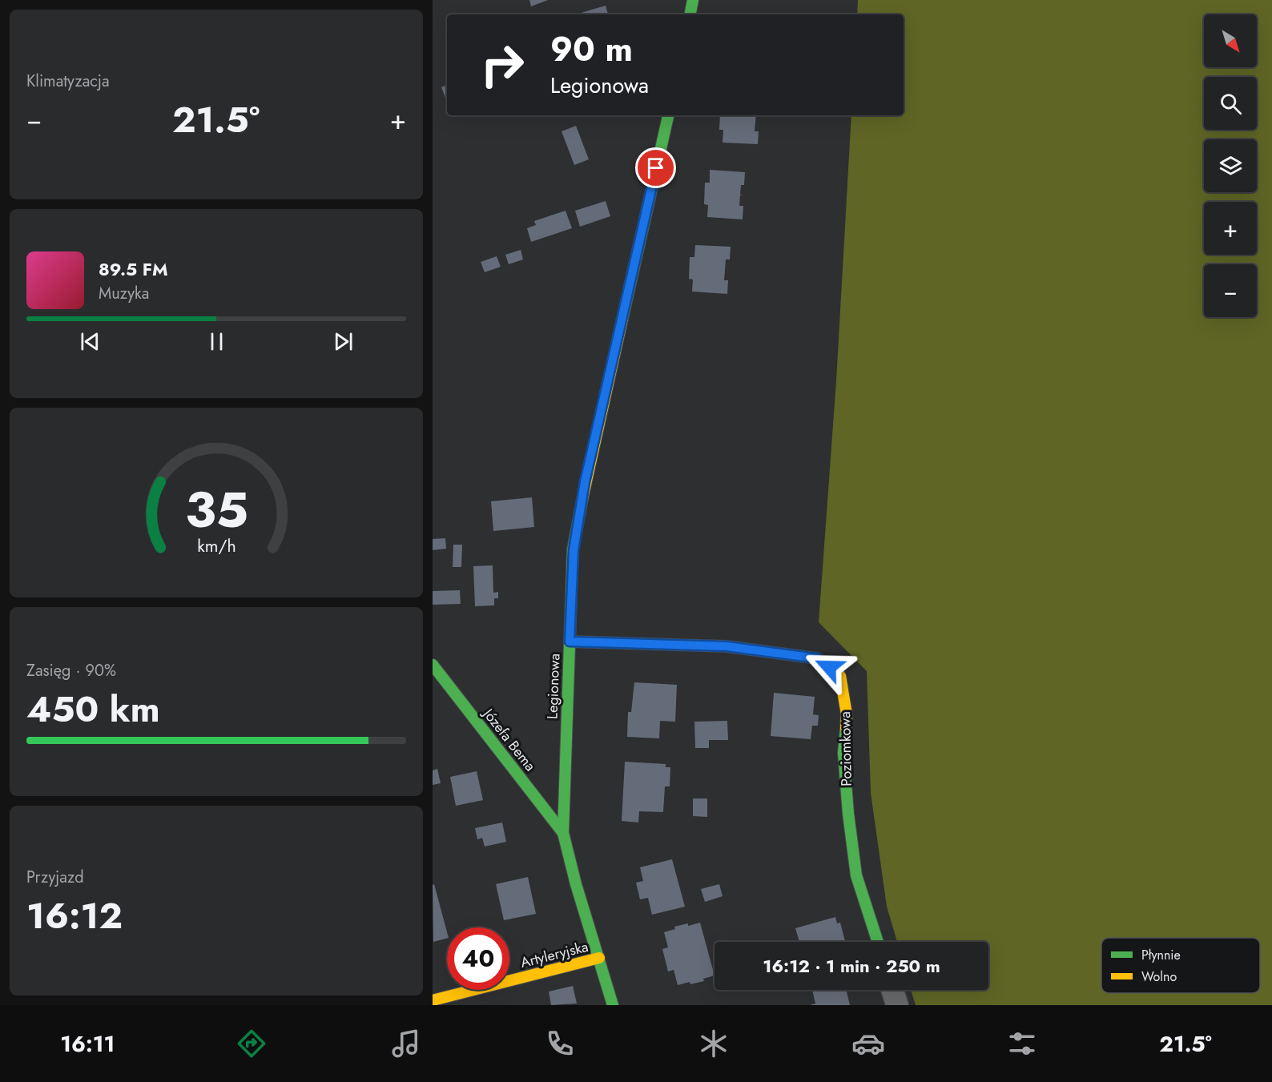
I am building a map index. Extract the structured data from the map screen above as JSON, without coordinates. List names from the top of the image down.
{
  "streets": {
    "street": [
      "Legionowa",
      "Józefa Bema",
      "Poziomkowa",
      "Artyleryjska"
    ]
  },
  "crossings": [
    ["Legionowa", "Józefa Bema"],
    ["Legionowa", "Poziomkowa"],
    ["Legionowa", "Artyleryjska"]
  ],
  "legend": ["Płynnie", "Wolno"],
  "north": "bottom right",
  "page": {
    "tile": [
      "Klimatyzacja",
      ["Zasięg · 90%", "450 km"],
      ["Przyjazd", "16:12"]
    ],
    "map_buttons": ["+", "−"],
    "turn": ["90 m", "Legionowa"],
    "heat": ["−", "21.5°", "+"],
    "song": ["89.5 FM", "Muzyka"],
    "limit": "40",
    "trip": "16:12 · 1 min · 250 m",
    "tabs": ["16:11", "21.5°"],
    "gauge": ["35", "km/h"]
  }
}
